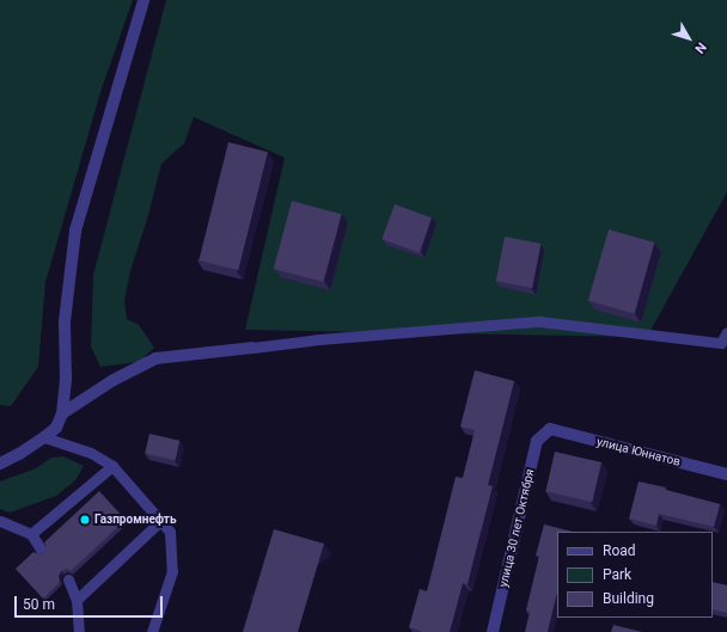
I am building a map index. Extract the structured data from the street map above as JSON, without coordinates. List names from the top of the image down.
{
  "streets": {
    "street": ["улица Юннатов", "улица 30 лет Октября"]
  },
  "crossings": [
    ["улица Юннатов", "улица 30 лет Октября"]
  ],
  "places": ["Газпромнефть"],
  "legend": ["Road", "Park", "Building"],
  "scale_bar": "50 m",
  "north": "bottom right"
}
